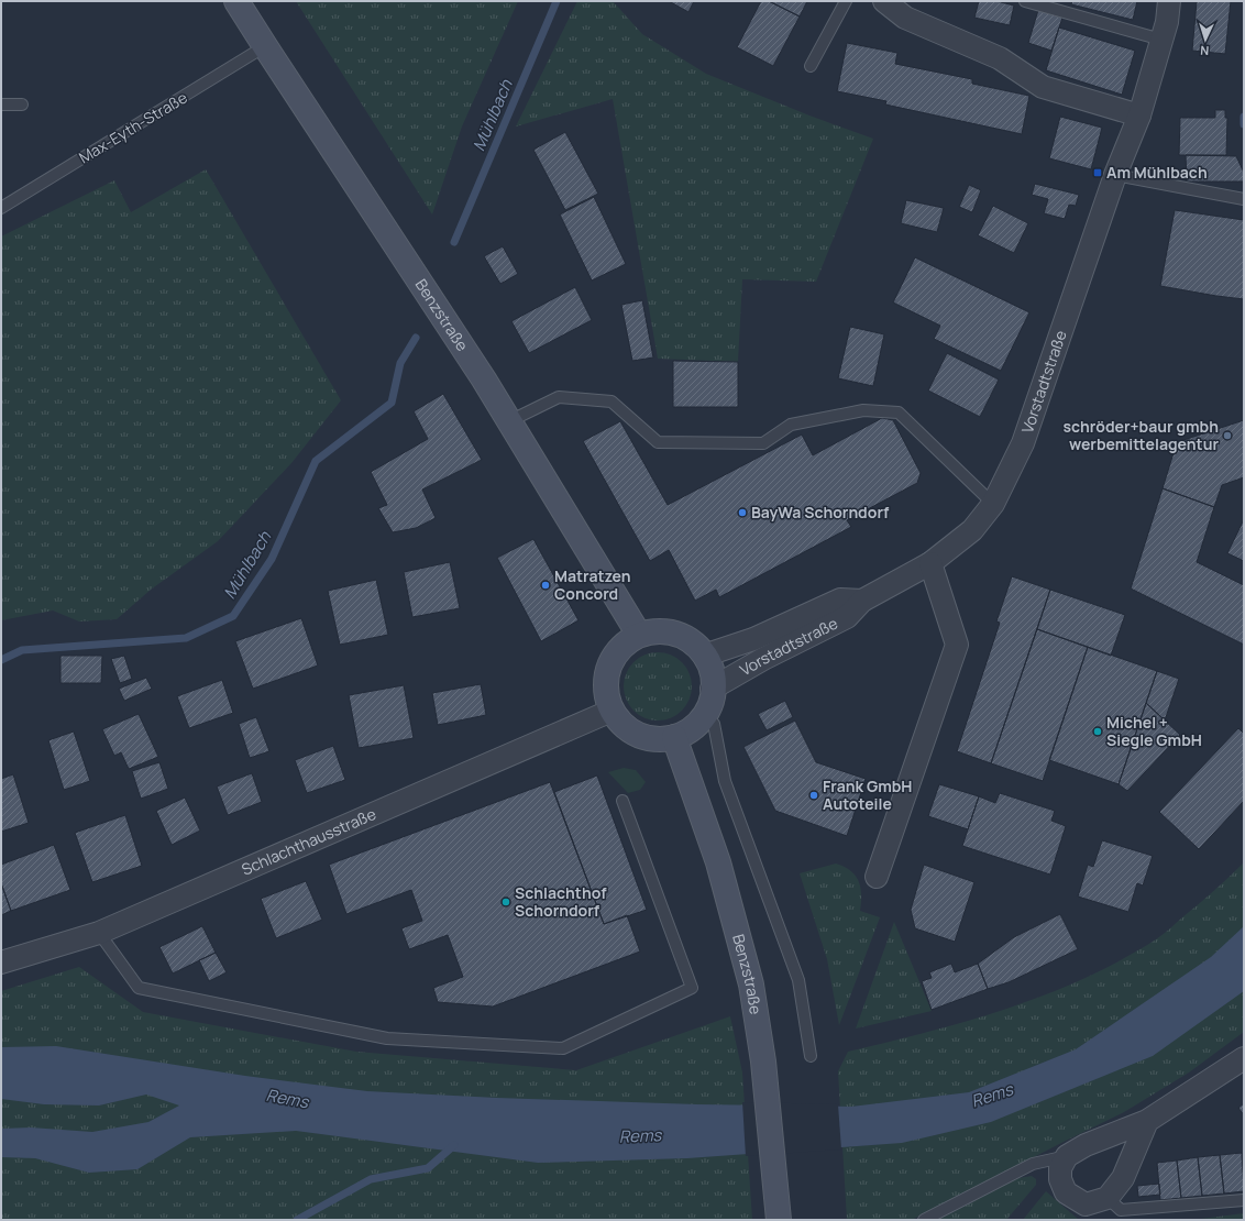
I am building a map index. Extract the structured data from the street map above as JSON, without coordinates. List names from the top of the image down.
{
  "streets": {
    "main road": ["Benzstraße"],
    "street": ["Vorstadtstraße", "Schlachthausstraße"],
    "lane": ["Max-Eyth-Straße"]
  },
  "crossings": [
    ["Max-Eyth-Straße", "Benzstraße"],
    ["Benzstraße", "Vorstadtstraße"],
    ["Benzstraße", "Schlachthausstraße"],
    ["Vorstadtstraße", "Schlachthausstraße"]
  ],
  "water": ["Mühlbach", "Rems"],
  "places": {
    "transit": ["Am Mühlbach"],
    "other": [
      "schröder+baur gmbh werbemittelagentur",
      "BayWa Schorndorf",
      "Matratzen Concord",
      "Michel + Siegle GmbH",
      "Frank GmbH Autoteile",
      "Schlachthof Schorndorf"
    ]
  },
  "north": "bottom"
}
